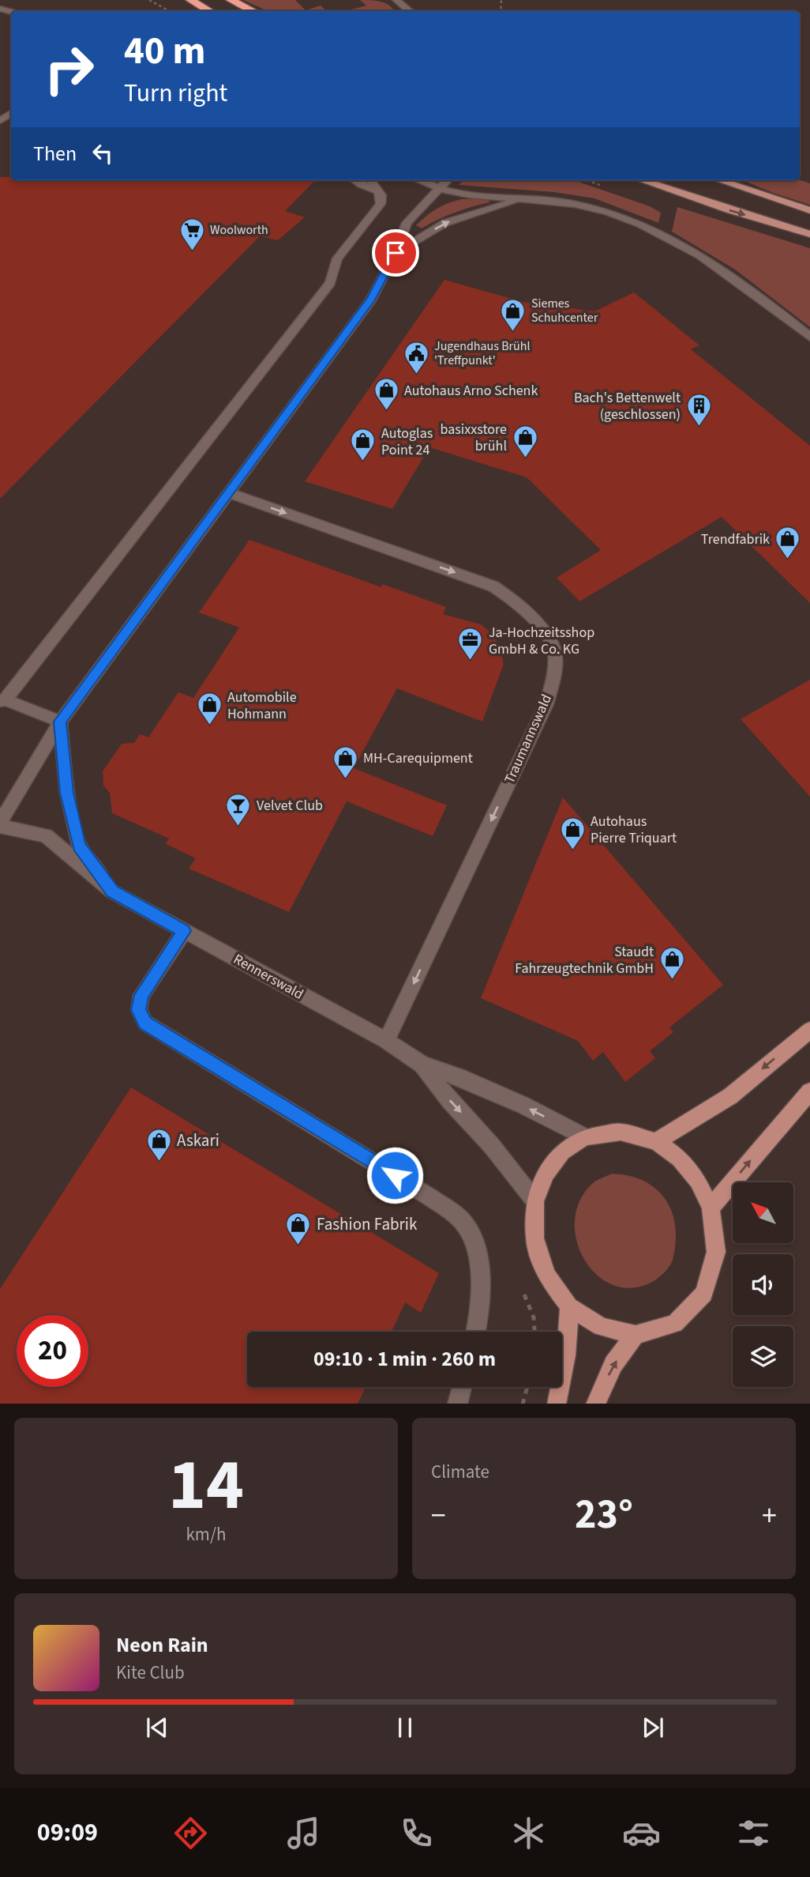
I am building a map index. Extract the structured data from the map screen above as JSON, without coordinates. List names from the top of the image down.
{
  "streets": {
    "street": ["Traumannswald", "Rennerswald"]
  },
  "crossings": [
    ["Traumannswald", "Rennerswald"]
  ],
  "places": {
    "supermarket": ["Woolworth"],
    "shop": [
      "Siemes Schuhcenter",
      "Autohaus Arno Schenk",
      "basixxstore brühl",
      "Autoglas Point 24",
      "Trendfabrik",
      "Automobile Hohmann",
      "MH-Carequipment",
      "Autohaus Pierre Triquart",
      "Staudt Fahrzeugtechnik GmbH",
      "Askari",
      "Fashion Fabrik"
    ],
    "public building": ["Jugendhaus Brühl 'Treffpunkt'"],
    "building": ["Bach's Bettenwelt (geschlossen)"],
    "office": ["Ja-Hochzeitsshop GmbH & Co. KG"],
    "bar": ["Velvet Club"]
  },
  "north": "top left",
  "page": {
    "turn": ["40 m", "Turn right"],
    "then": "Then",
    "limit": "20",
    "trip": "09:10 · 1 min · 260 m",
    "tile": [
      ["14", "km/h"],
      "Climate"
    ],
    "heat": ["−", "23°", "+"],
    "song": ["Neon Rain", "Kite Club"],
    "tabs": "09:09"
  }
}
